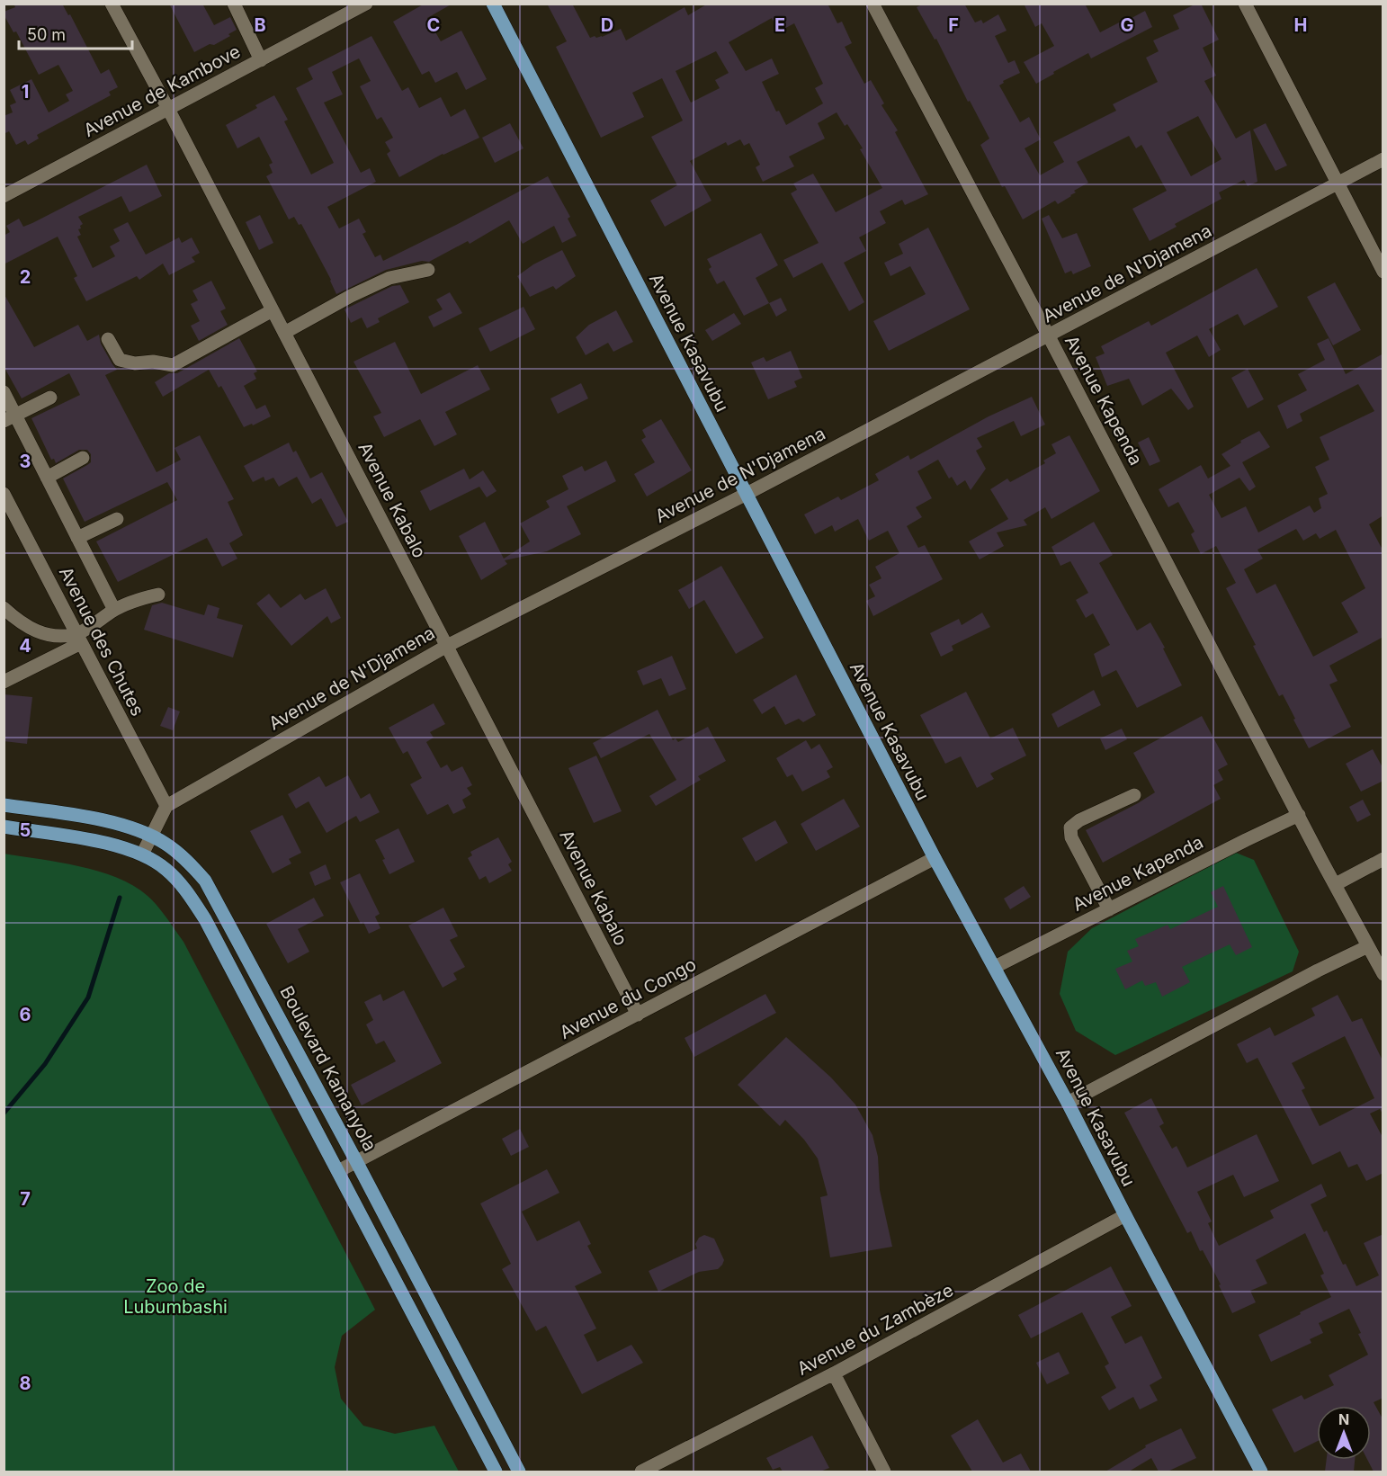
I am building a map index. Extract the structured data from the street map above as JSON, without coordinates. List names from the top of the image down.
{
  "streets": {
    "main road": ["Avenue Kasavubu", "Boulevard Kamanyola"],
    "street": [
      "Avenue de Kambove",
      "Avenue de N'Djamena",
      "Avenue Kapenda",
      "Avenue Kabalo",
      "Avenue des Chutes",
      "Avenue du Congo",
      "Avenue du Zambèze"
    ]
  },
  "crossings": [
    ["Avenue de Kambove", "Avenue Kabalo"],
    ["Avenue de N'Djamena", "Avenue Kasavubu"],
    ["Avenue de N'Djamena", "Avenue Kapenda"],
    ["Avenue de N'Djamena", "Avenue Kabalo"],
    ["Avenue de N'Djamena", "Avenue des Chutes"],
    ["Avenue Kasavubu", "Avenue Kapenda"],
    ["Avenue Kasavubu", "Avenue du Congo"],
    ["Avenue Kasavubu", "Avenue du Zambèze"],
    ["Avenue Kabalo", "Avenue du Congo"],
    ["Avenue du Congo", "Boulevard Kamanyola"]
  ],
  "parks": ["Zoo de Lubumbashi"],
  "scale_bar": "50 m",
  "north": "top",
  "grid": {
    "columns": [
      "B",
      "C",
      "D",
      "E",
      "F",
      "G",
      "H"
    ],
    "rows": [
      "1",
      "2",
      "3",
      "4",
      "5",
      "6",
      "7",
      "8"
    ]
  }
}
